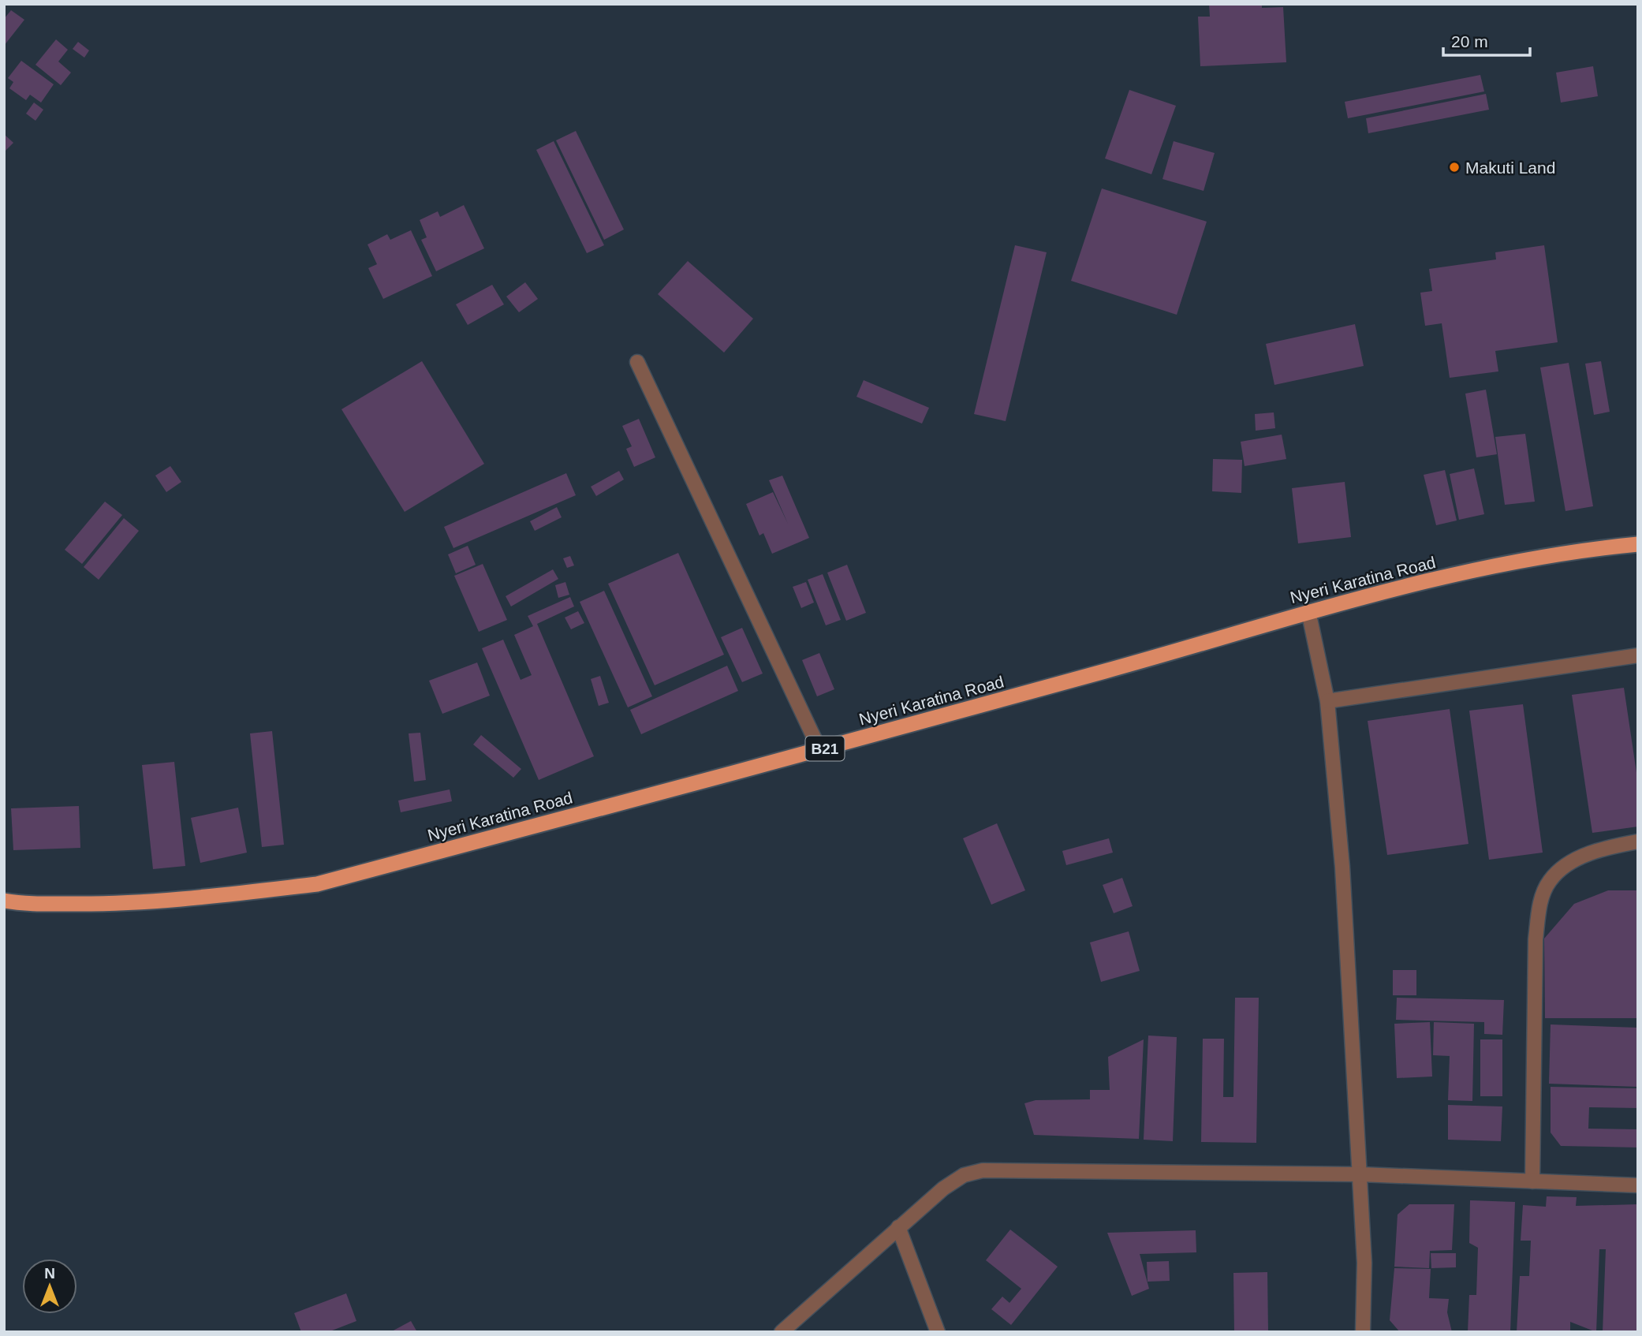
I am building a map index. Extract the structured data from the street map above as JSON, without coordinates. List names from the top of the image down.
{
  "streets": {
    "highway": ["Nyeri Karatina Road", "B21"]
  },
  "places": ["Makuti Land"],
  "scale_bar": "20 m",
  "north": "top"
}
